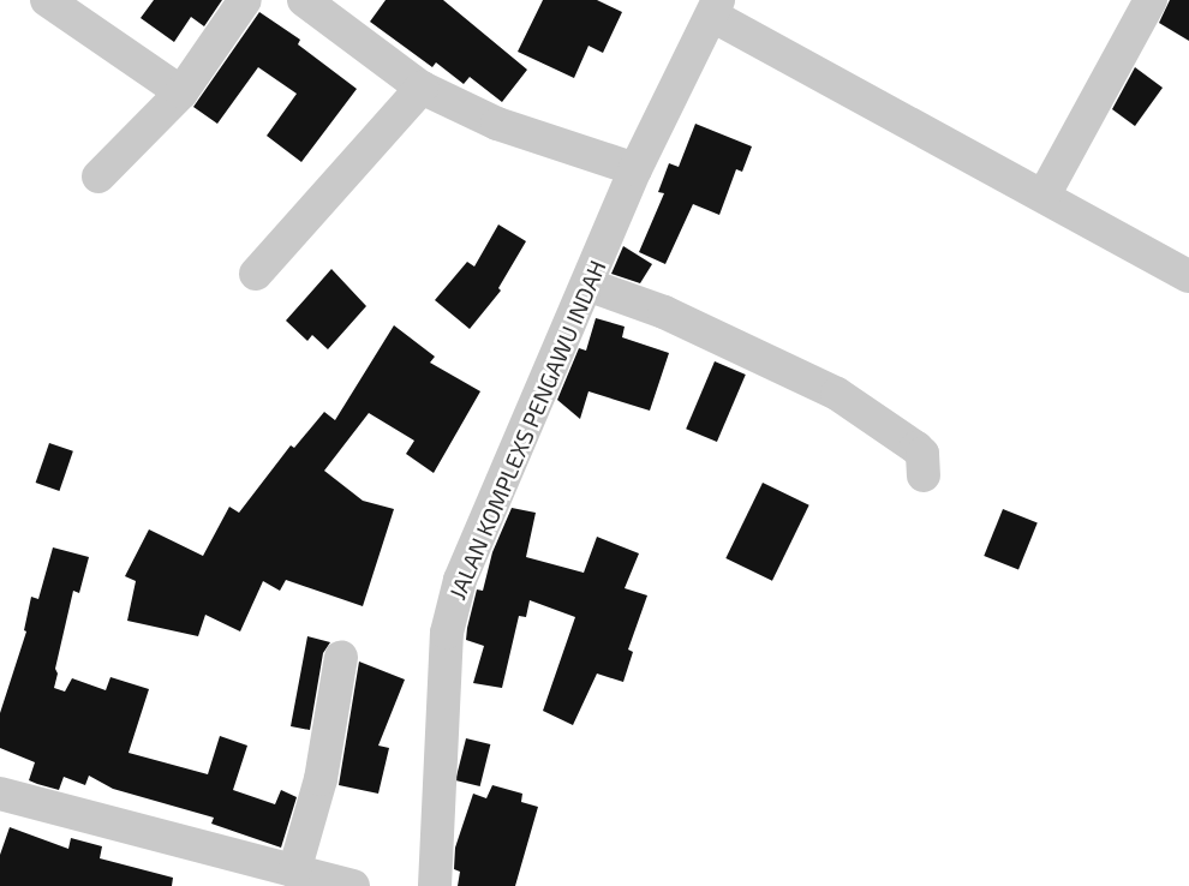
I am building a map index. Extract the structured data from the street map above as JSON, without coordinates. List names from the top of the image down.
{
  "streets": {
    "street": ["JALAN KOMPLEXS PENGAWU INDAH"]
  }
}
